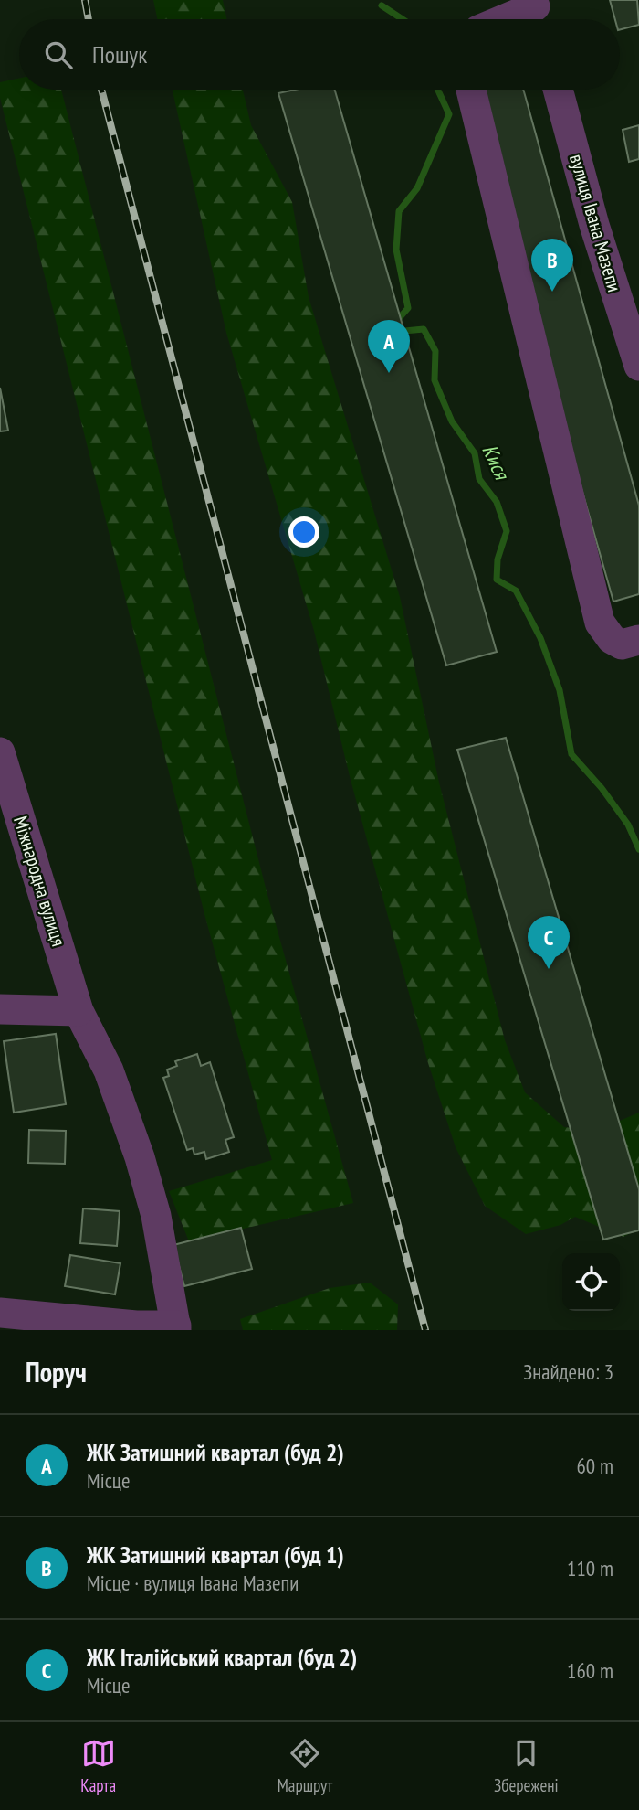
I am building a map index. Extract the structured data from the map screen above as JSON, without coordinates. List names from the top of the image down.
{
  "streets": {
    "street": ["вулиця Івана Мазепи", "Міжнародна вулиця"]
  },
  "water": ["Кися"],
  "page": {
    "search": "Пошук",
    "pins": ["B", "A", "C"],
    "heading": ["Поруч", "Знайдено: 3"],
    "list": [
      {
        "mark": "A",
        "name": "ЖК Затишний квартал (буд 2)",
        "note": "Місце",
        "value": "60 m"
      },
      {
        "mark": "B",
        "name": "ЖК Затишний квартал (буд 1)",
        "note": "Місце · вулиця Івана Мазепи",
        "value": "110 m"
      },
      {
        "mark": "C",
        "name": "ЖК Італійський квартал (буд 2)",
        "note": "Місце",
        "value": "160 m"
      }
    ],
    "nav": ["Карта", "Маршрут", "Збережені"]
  }
}
